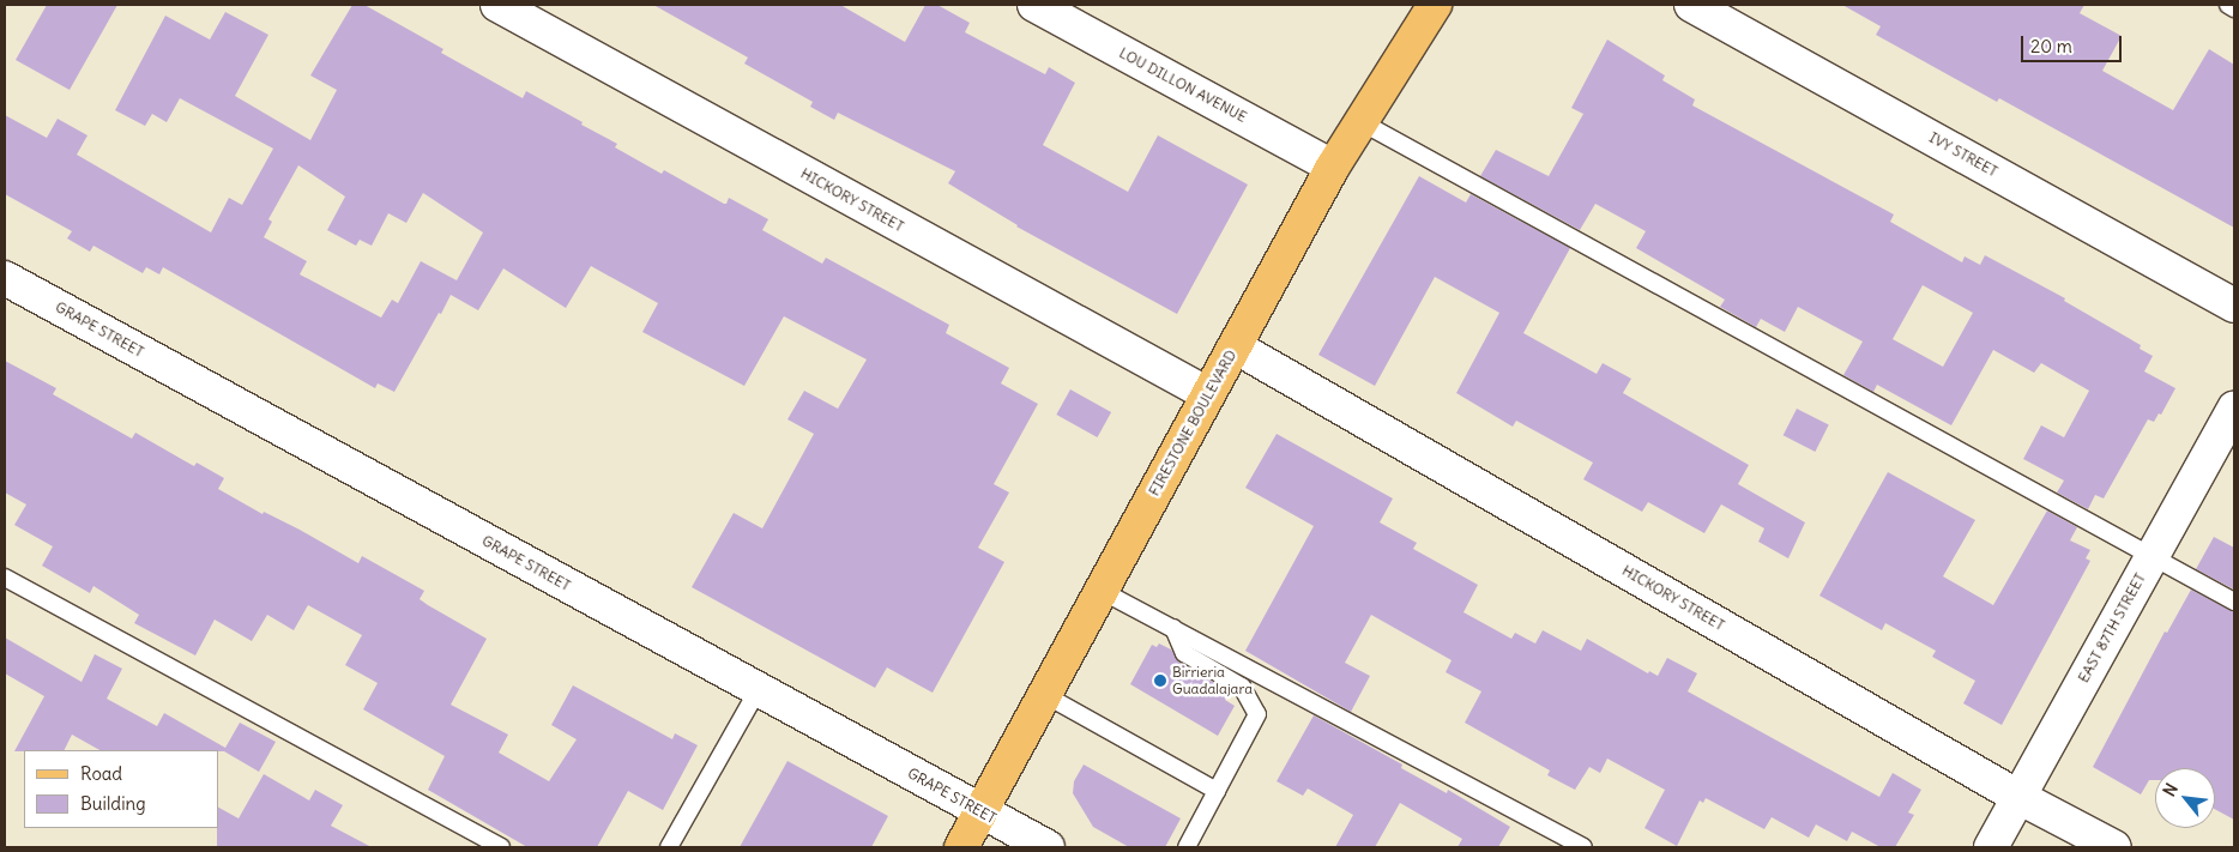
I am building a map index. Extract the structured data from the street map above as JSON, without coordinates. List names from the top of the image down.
{
  "streets": {
    "main road": ["FIRESTONE BOULEVARD"],
    "street": [
      "LOU DILLON AVENUE",
      "IVY STREET",
      "HICKORY STREET",
      "GRAPE STREET",
      "EAST 87TH STREET"
    ]
  },
  "crossings": [
    ["LOU DILLON AVENUE", "FIRESTONE BOULEVARD"],
    ["HICKORY STREET", "FIRESTONE BOULEVARD"],
    ["HICKORY STREET", "EAST 87TH STREET"],
    ["GRAPE STREET", "FIRESTONE BOULEVARD"]
  ],
  "places": ["Birrieria Guadalajara"],
  "legend": ["Road", "Building"],
  "scale_bar": "20 m",
  "north": "top left"
}
